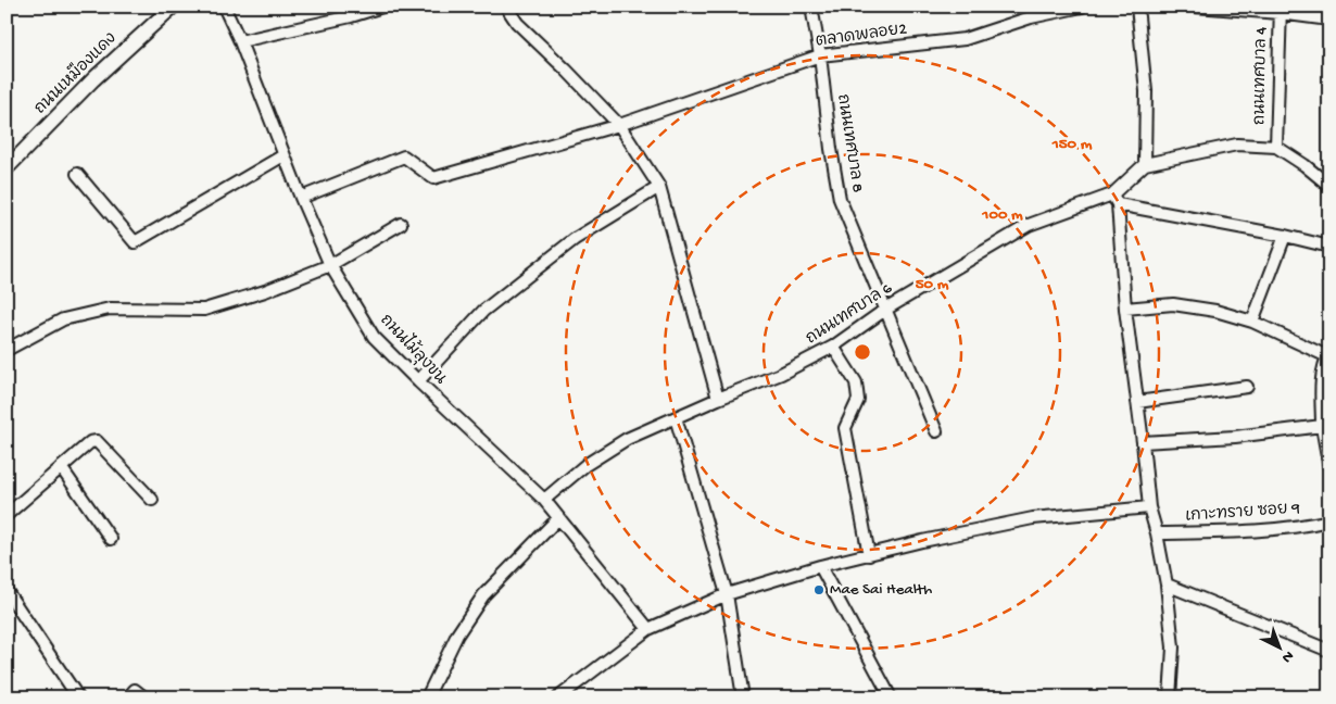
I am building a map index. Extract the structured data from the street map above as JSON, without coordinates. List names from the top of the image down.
{
  "streets": {
    "street": [
      "ตลาดพลอย2",
      "ถนนเหมืองแดง",
      "ถนนเทศบาล 4",
      "ถนนเทศบาล 8",
      "ถนนเทศบาล 6",
      "ถนนไม้ลุงขน",
      "เกาะทราย ซอย 9"
    ]
  },
  "crossings": [
    ["ตลาดพลอย2", "ถนนเทศบาล 8"],
    ["ตลาดพลอย2", "ถนนไม้ลุงขน"],
    ["ถนนเทศบาล 8", "ถนนเทศบาล 6"],
    ["ถนนเทศบาล 6", "ถนนไม้ลุงขน"]
  ],
  "places": ["Mae Sai Health"],
  "north": "bottom right",
  "rings": ["150 m", "100 m", "50 m"]
}
